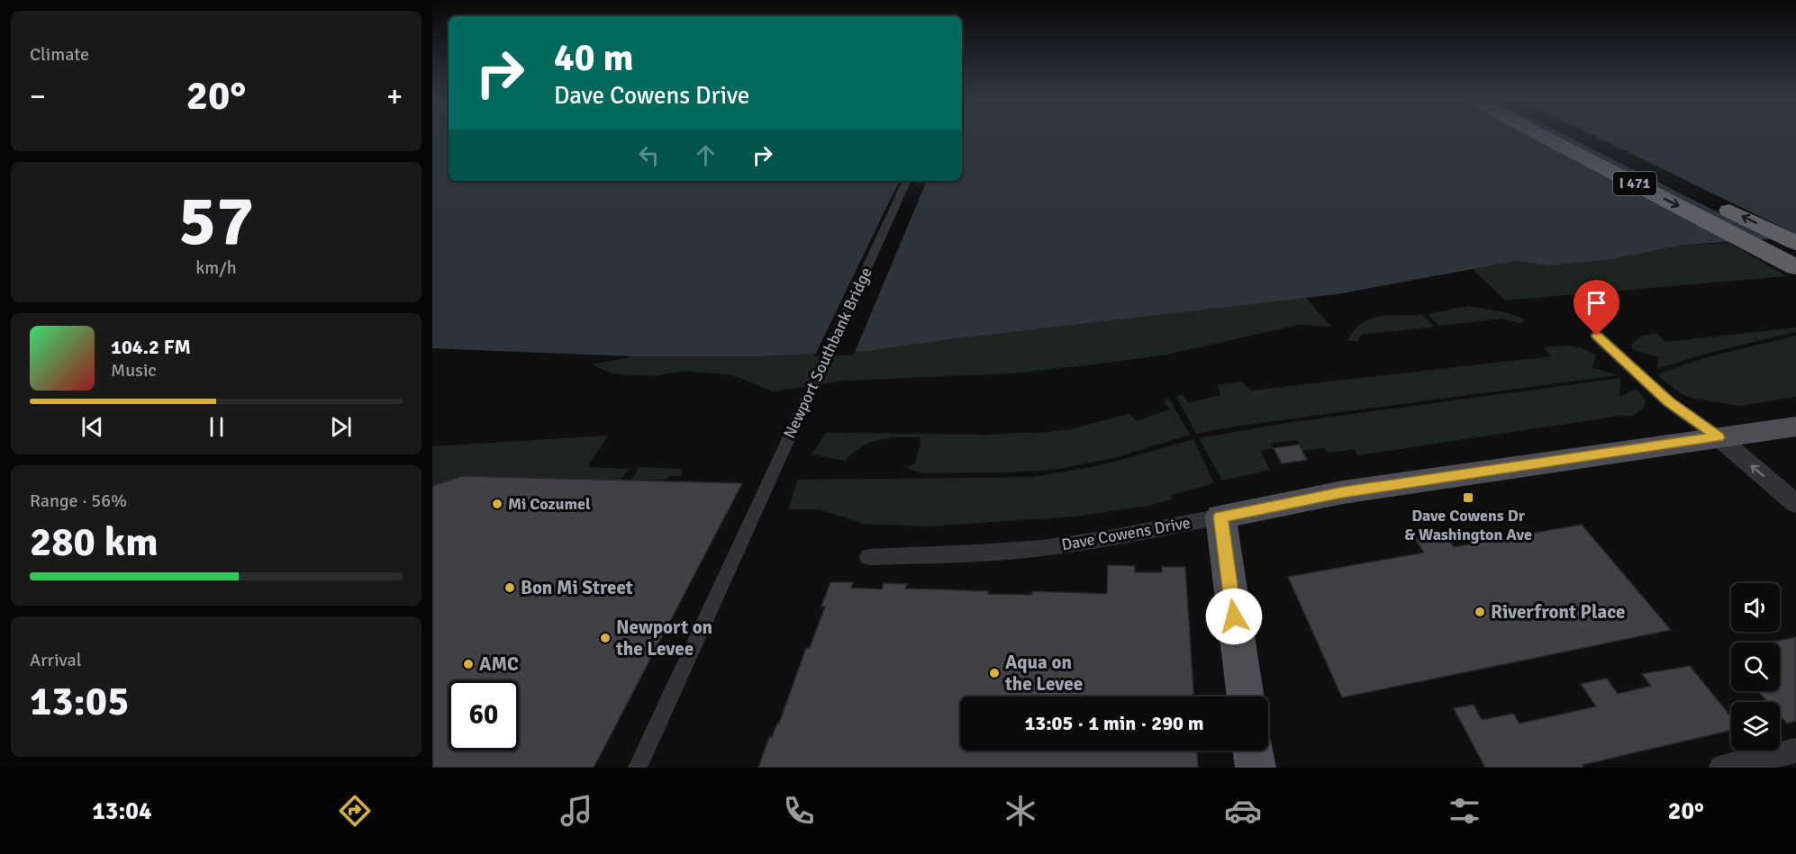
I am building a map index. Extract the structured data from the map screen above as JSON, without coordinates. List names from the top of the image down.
{
  "streets": {
    "highway": ["I 471"],
    "main road": ["Dave Cowens Drive"],
    "street": ["Newport Southbank Bridge"]
  },
  "places": {
    "transit": ["Dave Cowens Dr & Washington Ave"],
    "other": [
      "Mi Cozumel",
      "Bon Mi Street",
      "Riverfront Place",
      "Newport on the Levee",
      "AMC",
      "Aqua on the Levee"
    ]
  },
  "page": {
    "tile": [
      "Climate",
      ["57", "km/h"],
      ["Range · 56%", "280 km"],
      ["Arrival", "13:05"]
    ],
    "turn": ["40 m", "Dave Cowens Drive"],
    "heat": ["−", "20°", "+"],
    "song": ["104.2 FM", "Music"],
    "limit": "60",
    "trip": "13:05 · 1 min · 290 m",
    "tabs": ["13:04", "20°"]
  }
}
